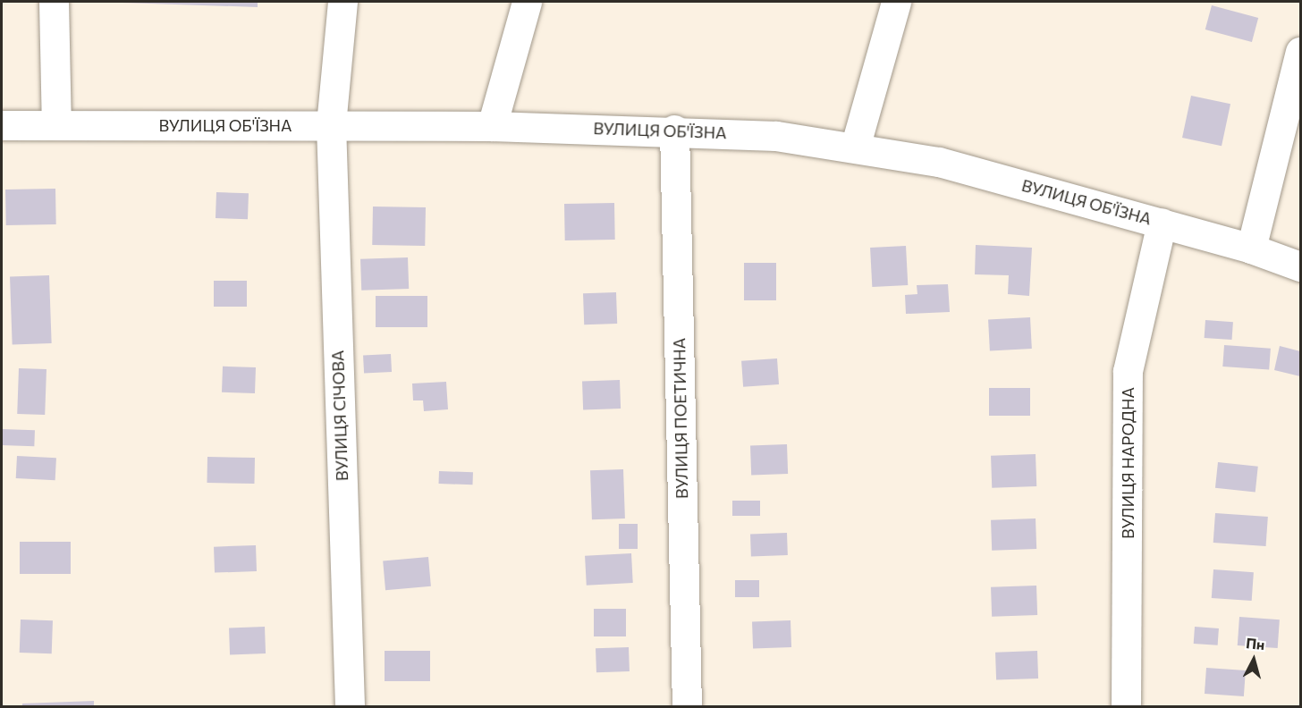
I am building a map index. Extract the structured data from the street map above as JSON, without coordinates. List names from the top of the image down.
{
  "streets": {
    "street": [
      "ВУЛИЦЯ ОБ'ЇЗНА",
      "ВУЛИЦЯ СІЧОВА",
      "ВУЛИЦЯ ПОЕТИЧНА",
      "ВУЛИЦЯ НАРОДНА"
    ]
  },
  "crossings": [
    ["ВУЛИЦЯ ОБ'ЇЗНА", "ВУЛИЦЯ СІЧОВА"],
    ["ВУЛИЦЯ ОБ'ЇЗНА", "ВУЛИЦЯ ПОЕТИЧНА"],
    ["ВУЛИЦЯ ОБ'ЇЗНА", "ВУЛИЦЯ НАРОДНА"]
  ],
  "north": "top"
}
